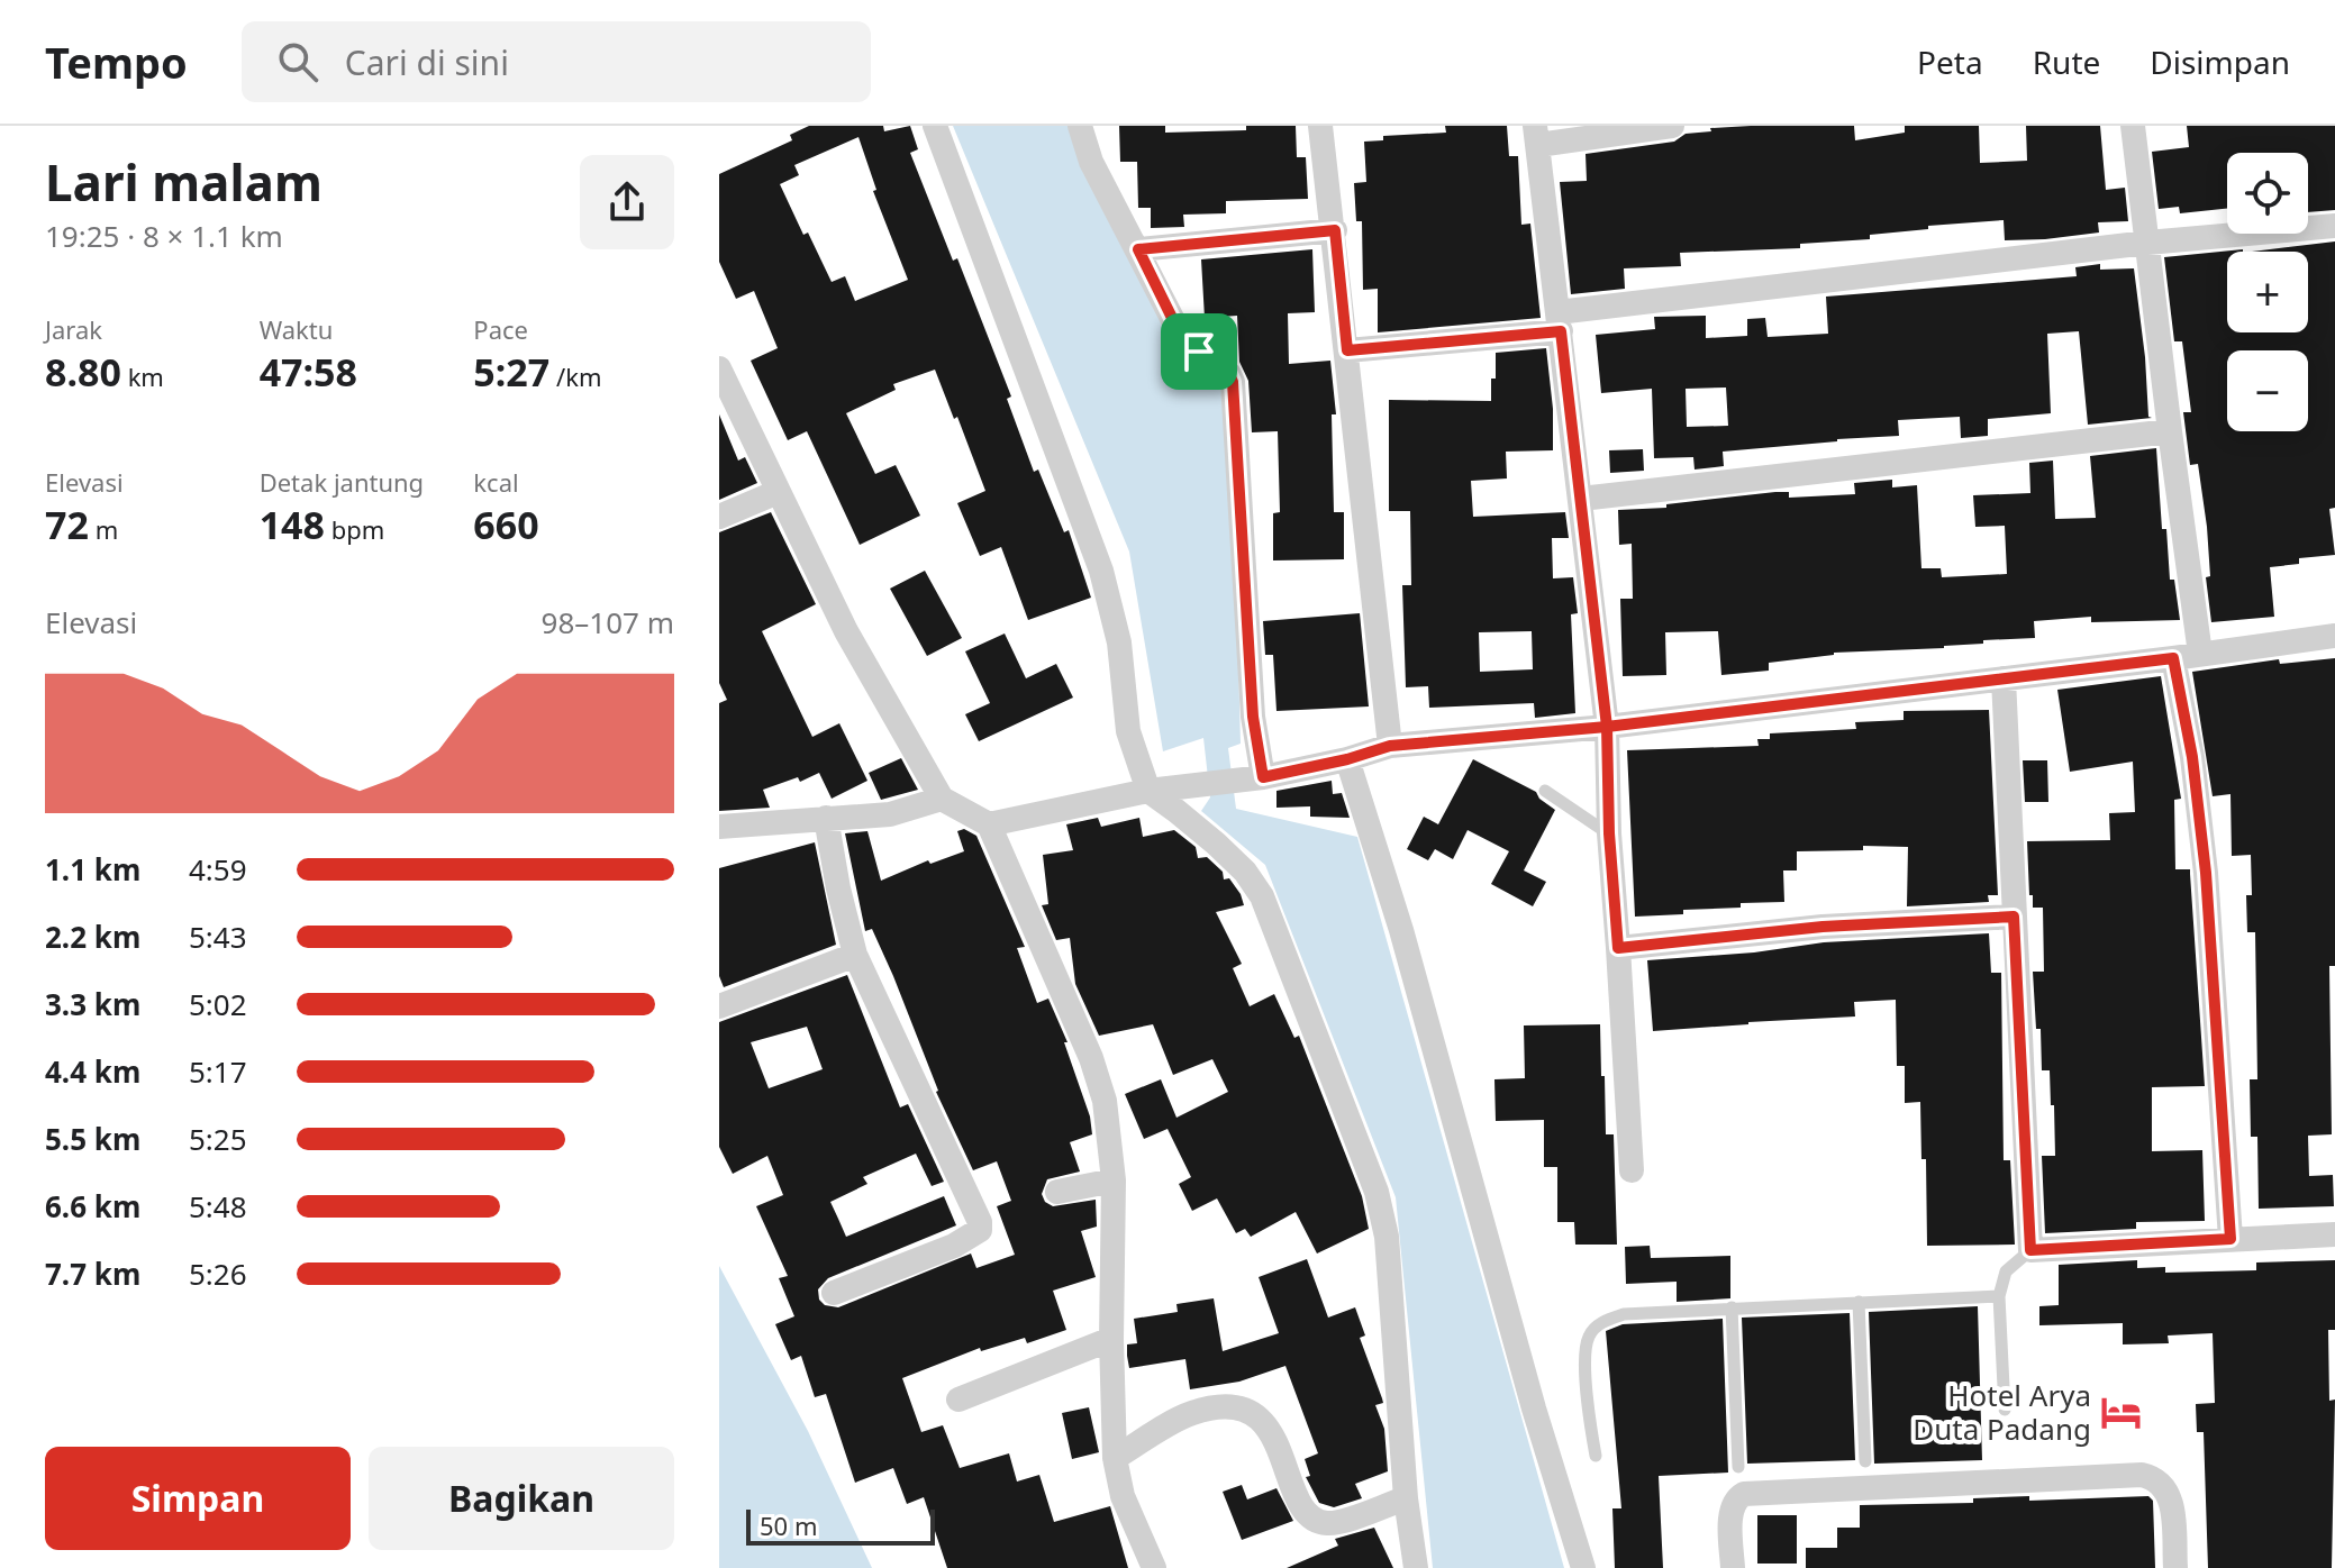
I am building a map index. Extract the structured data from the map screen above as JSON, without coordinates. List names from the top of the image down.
{
  "places": {
    "hotel": ["Hotel Arya Duta Padang"]
  },
  "scale_bar": "50 m",
  "page": {
    "header": "Tempo",
    "search": "Cari di sini",
    "nav": ["Peta", "Rute", "Disimpan"],
    "heading": ["Lari malam", "19:25 · 8 × 1.1 km"],
    "map_buttons": ["+", "−"],
    "stats": [
      ["Jarak", "8.80 km"],
      ["Waktu", "47:58"],
      ["Pace", "5:27 /km"],
      ["Elevasi", "72 m"],
      ["Detak jantung", "148 bpm"],
      ["kcal", "660"]
    ],
    "chart": ["Elevasi", "98–107 m"],
    "list": [
      {
        "name": "1.1 km",
        "note": "4:59"
      },
      {
        "name": "2.2 km",
        "note": "5:43"
      },
      {
        "name": "3.3 km",
        "note": "5:02"
      },
      {
        "name": "4.4 km",
        "note": "5:17"
      },
      {
        "name": "5.5 km",
        "note": "5:25"
      },
      {
        "name": "6.6 km",
        "note": "5:48"
      },
      {
        "name": "7.7 km",
        "note": "5:26"
      }
    ],
    "buttons": ["Simpan", "Bagikan"],
    "scale": "50 m"
  }
}
